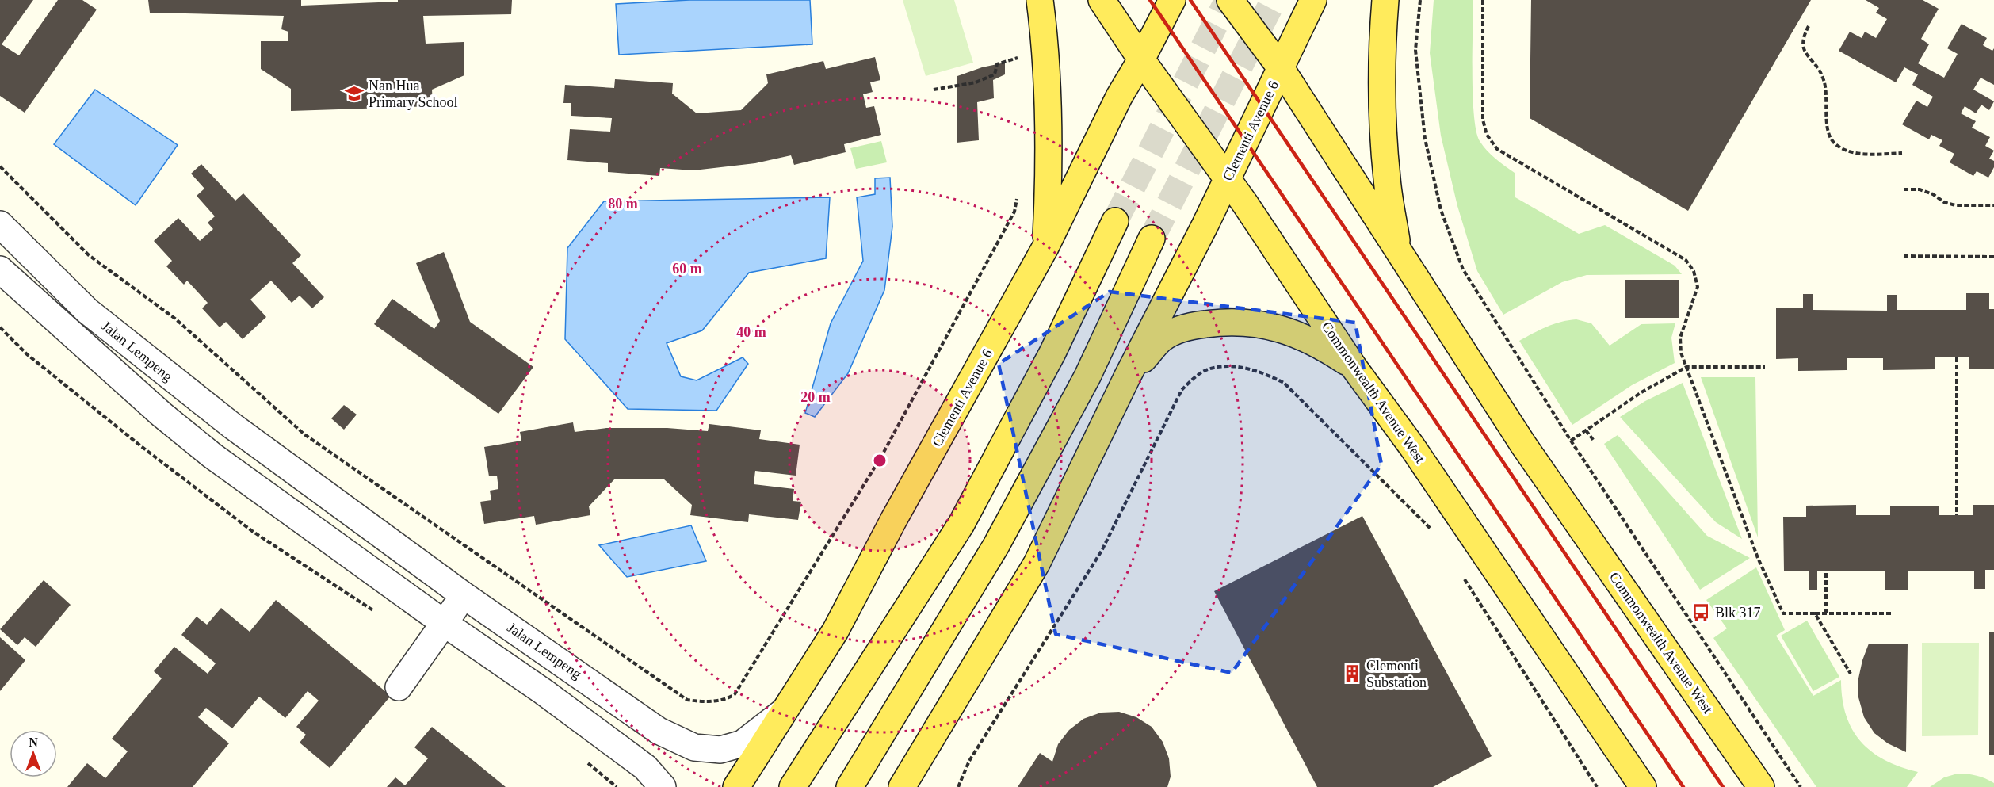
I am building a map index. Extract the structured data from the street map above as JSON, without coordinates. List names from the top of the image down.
{
  "streets": {
    "main road": ["Clementi Avenue 6", "Commonwealth Avenue West"],
    "street": ["Jalan Lempeng"]
  },
  "crossings": [
    ["Clementi Avenue 6", "Jalan Lempeng"],
    ["Clementi Avenue 6", "Commonwealth Avenue West"]
  ],
  "places": {
    "school or university": ["Nan Hua Primary School"],
    "bus stop": ["Blk 317"],
    "building": ["Clementi Substation"]
  },
  "north": "top",
  "rings": [
    "80 m",
    "60 m",
    "40 m",
    "20 m"
  ]
}
